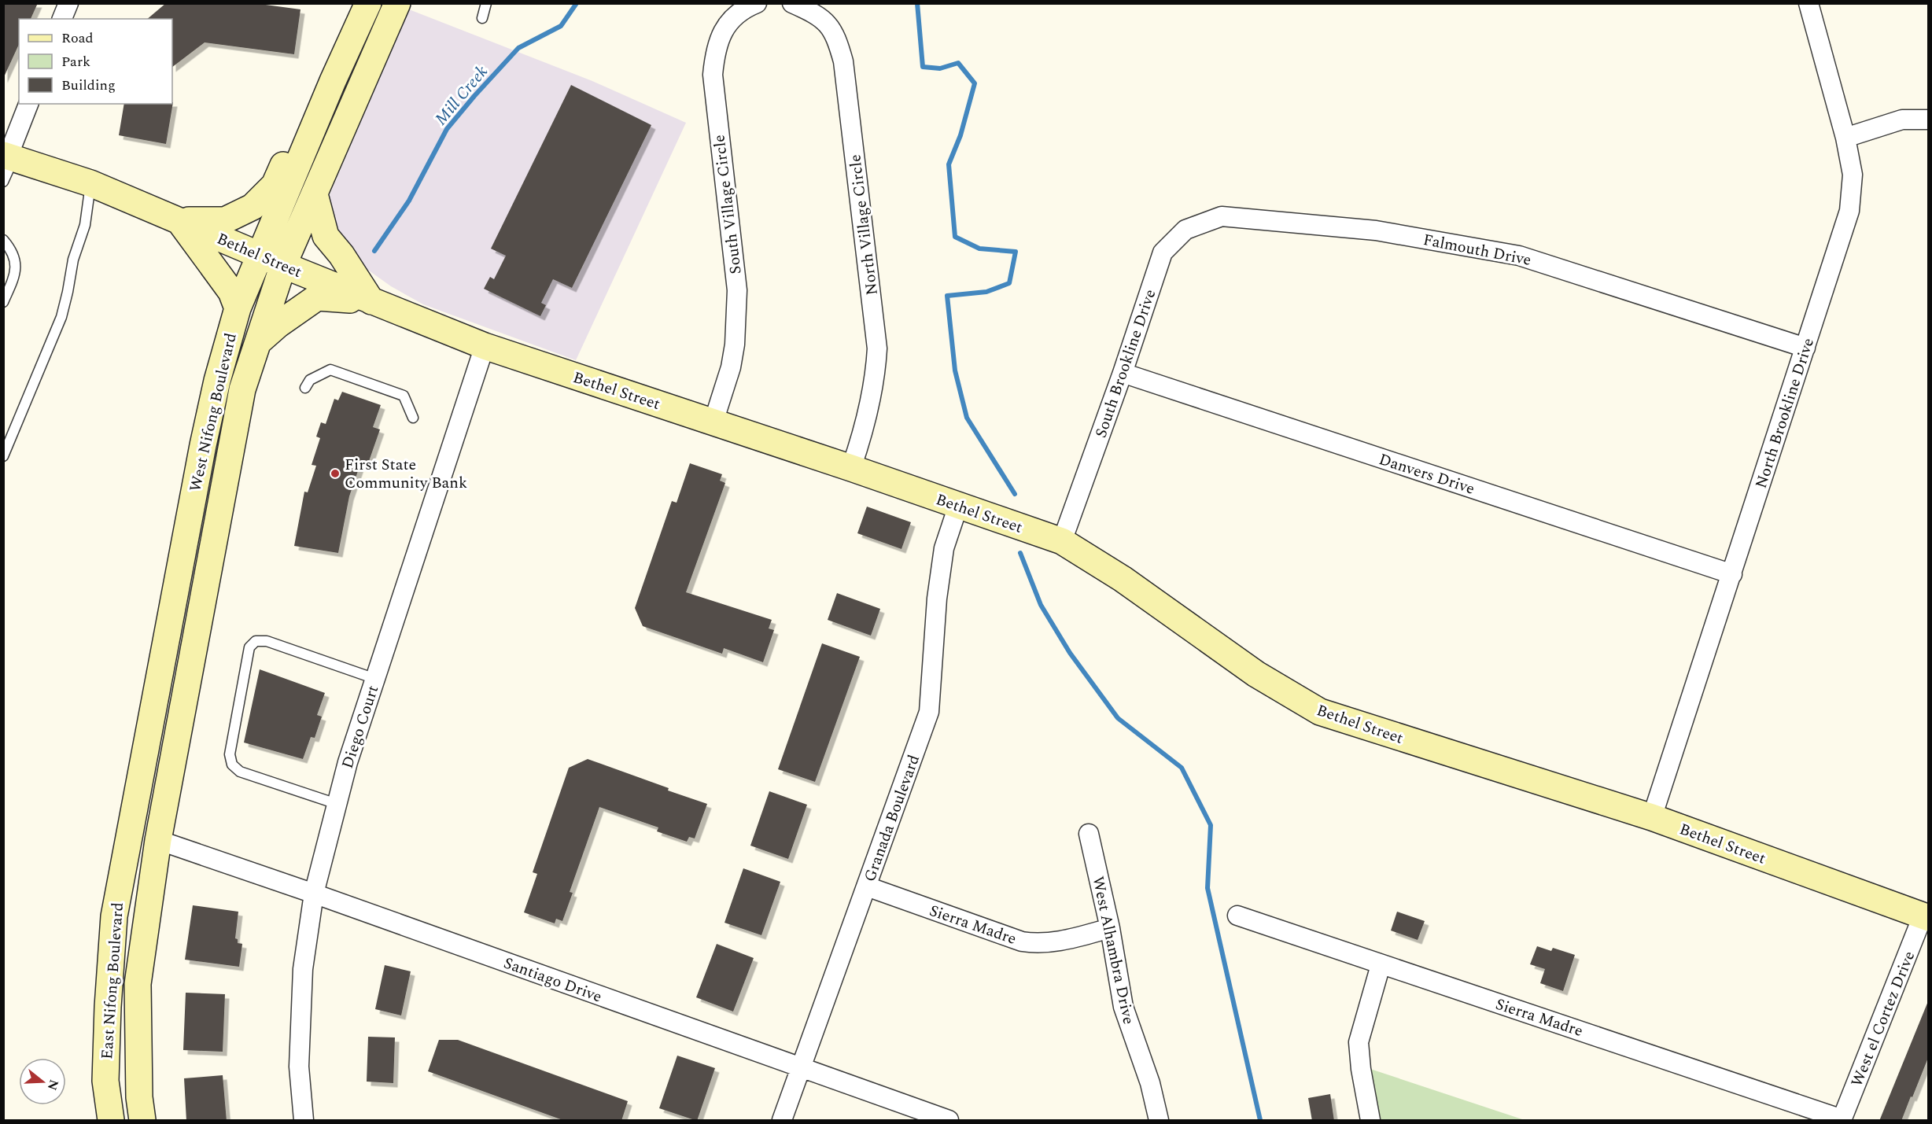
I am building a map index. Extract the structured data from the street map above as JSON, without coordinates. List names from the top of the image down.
{
  "streets": {
    "main road": ["Bethel Street", "West Nifong Boulevard", "East Nifong Boulevard"],
    "street": [
      "South Village Circle",
      "North Village Circle",
      "Falmouth Drive",
      "South Brookline Drive",
      "North Brookline Drive",
      "Danvers Drive",
      "Diego Court",
      "Granada Boulevard",
      "Sierra Madre",
      "West Alhambra Drive",
      "Santiago Drive",
      "West el Cortez Drive"
    ]
  },
  "crossings": [
    ["South Village Circle", "Bethel Street"],
    ["North Village Circle", "Bethel Street"],
    ["Falmouth Drive", "South Brookline Drive"],
    ["Falmouth Drive", "North Brookline Drive"],
    ["Bethel Street", "South Brookline Drive"],
    ["Bethel Street", "West Nifong Boulevard"],
    ["Bethel Street", "North Brookline Drive"],
    ["Bethel Street", "Diego Court"],
    ["Bethel Street", "Granada Boulevard"],
    ["Bethel Street", "West el Cortez Drive"],
    ["South Brookline Drive", "Danvers Drive"],
    ["West Nifong Boulevard", "Santiago Drive"],
    ["West Nifong Boulevard", "East Nifong Boulevard"],
    ["North Brookline Drive", "Danvers Drive"],
    ["Diego Court", "Santiago Drive"],
    ["Granada Boulevard", "Sierra Madre"],
    ["Granada Boulevard", "Santiago Drive"],
    ["Sierra Madre", "West Alhambra Drive"],
    ["Sierra Madre", "West el Cortez Drive"],
    ["Santiago Drive", "East Nifong Boulevard"]
  ],
  "water": ["Mill Creek"],
  "places": ["First State Community Bank"],
  "legend": ["Road", "Park", "Building"],
  "north": "right"
}
